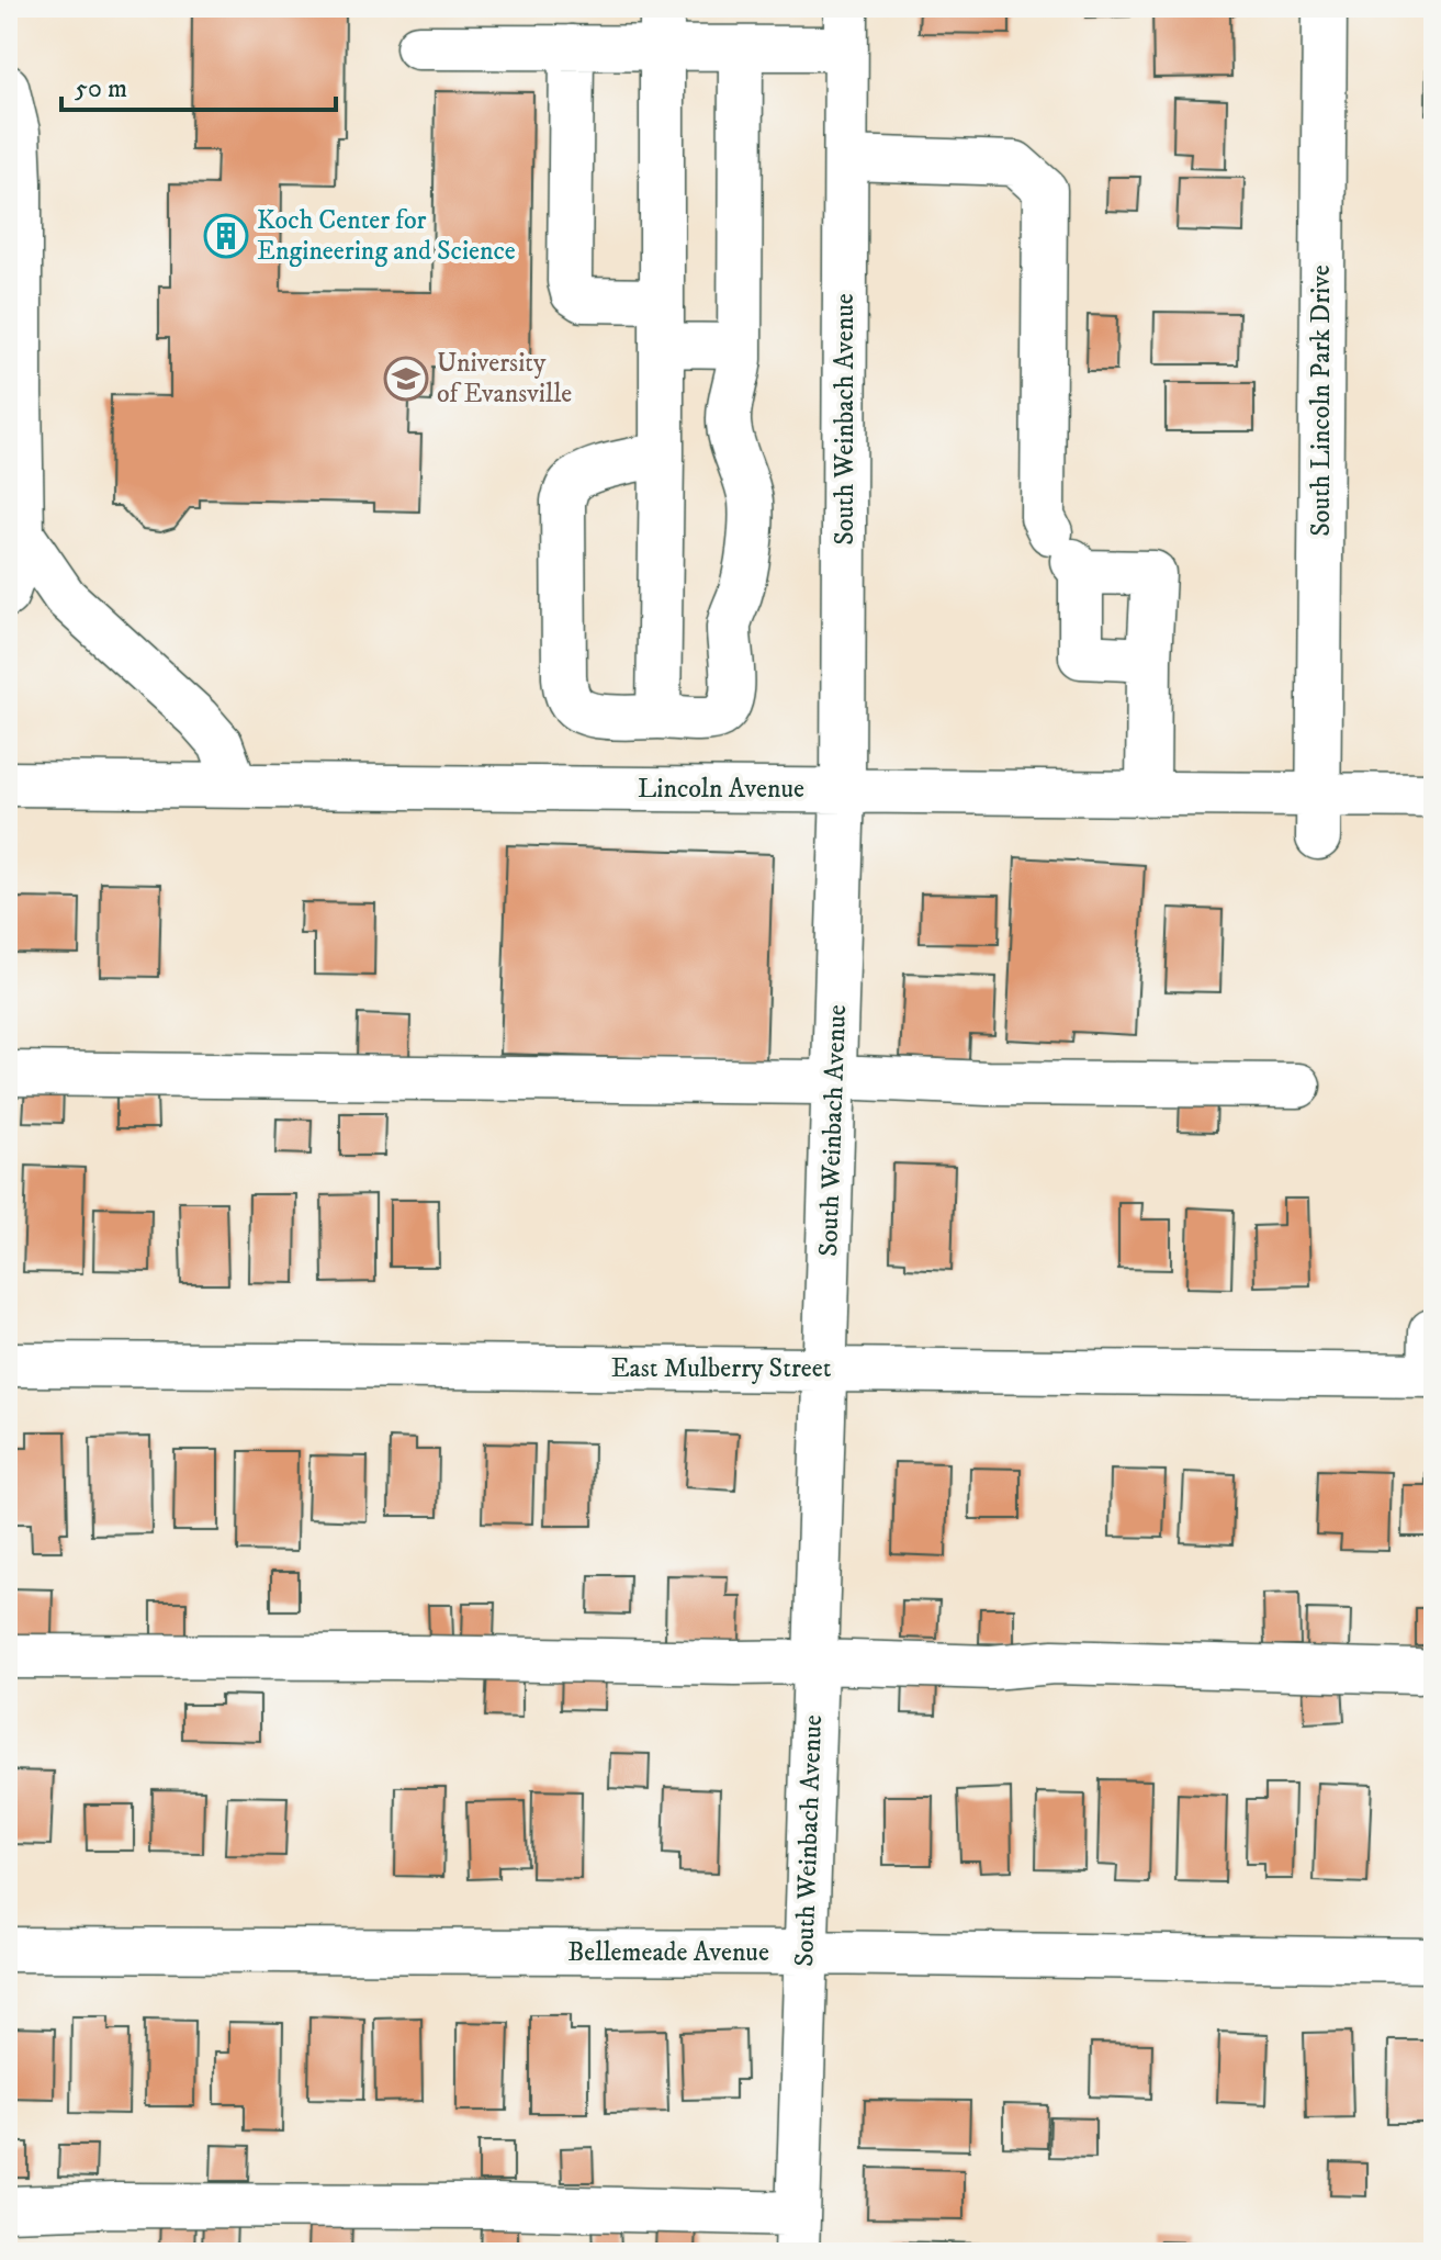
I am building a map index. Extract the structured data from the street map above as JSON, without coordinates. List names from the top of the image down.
{
  "streets": {
    "street": [
      "South Lincoln Park Drive",
      "South Weinbach Avenue",
      "Lincoln Avenue",
      "East Mulberry Street",
      "Bellemeade Avenue"
    ]
  },
  "crossings": [
    ["South Lincoln Park Drive", "Lincoln Avenue"],
    ["South Weinbach Avenue", "Lincoln Avenue"],
    ["South Weinbach Avenue", "East Mulberry Street"],
    ["South Weinbach Avenue", "Bellemeade Avenue"]
  ],
  "places": {
    "building": ["Koch Center for Engineering and Science"],
    "school or university": ["University of Evansville"]
  },
  "scale_bar": "50 m"
}
